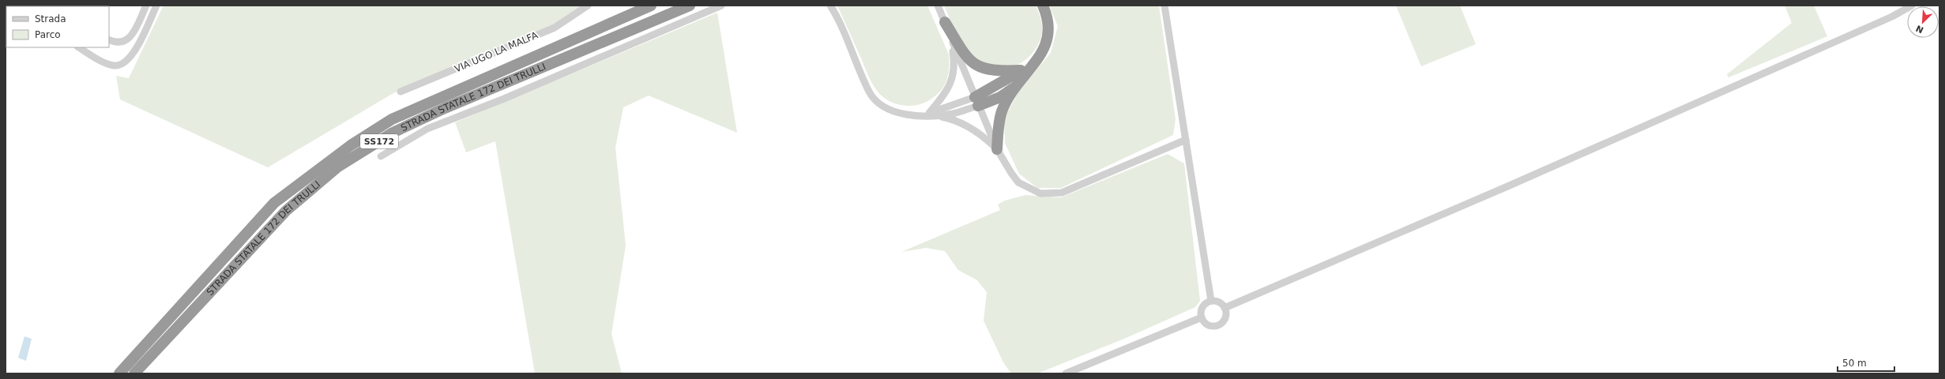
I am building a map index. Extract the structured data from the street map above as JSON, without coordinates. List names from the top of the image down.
{
  "streets": {
    "highway": ["STRADA STATALE 172 DEI TRULLI", "SS172"],
    "street": ["VIA UGO LA MALFA"]
  },
  "legend": ["Strada", "Parco"],
  "scale_bar": "50 m",
  "north": "bottom left"
}
